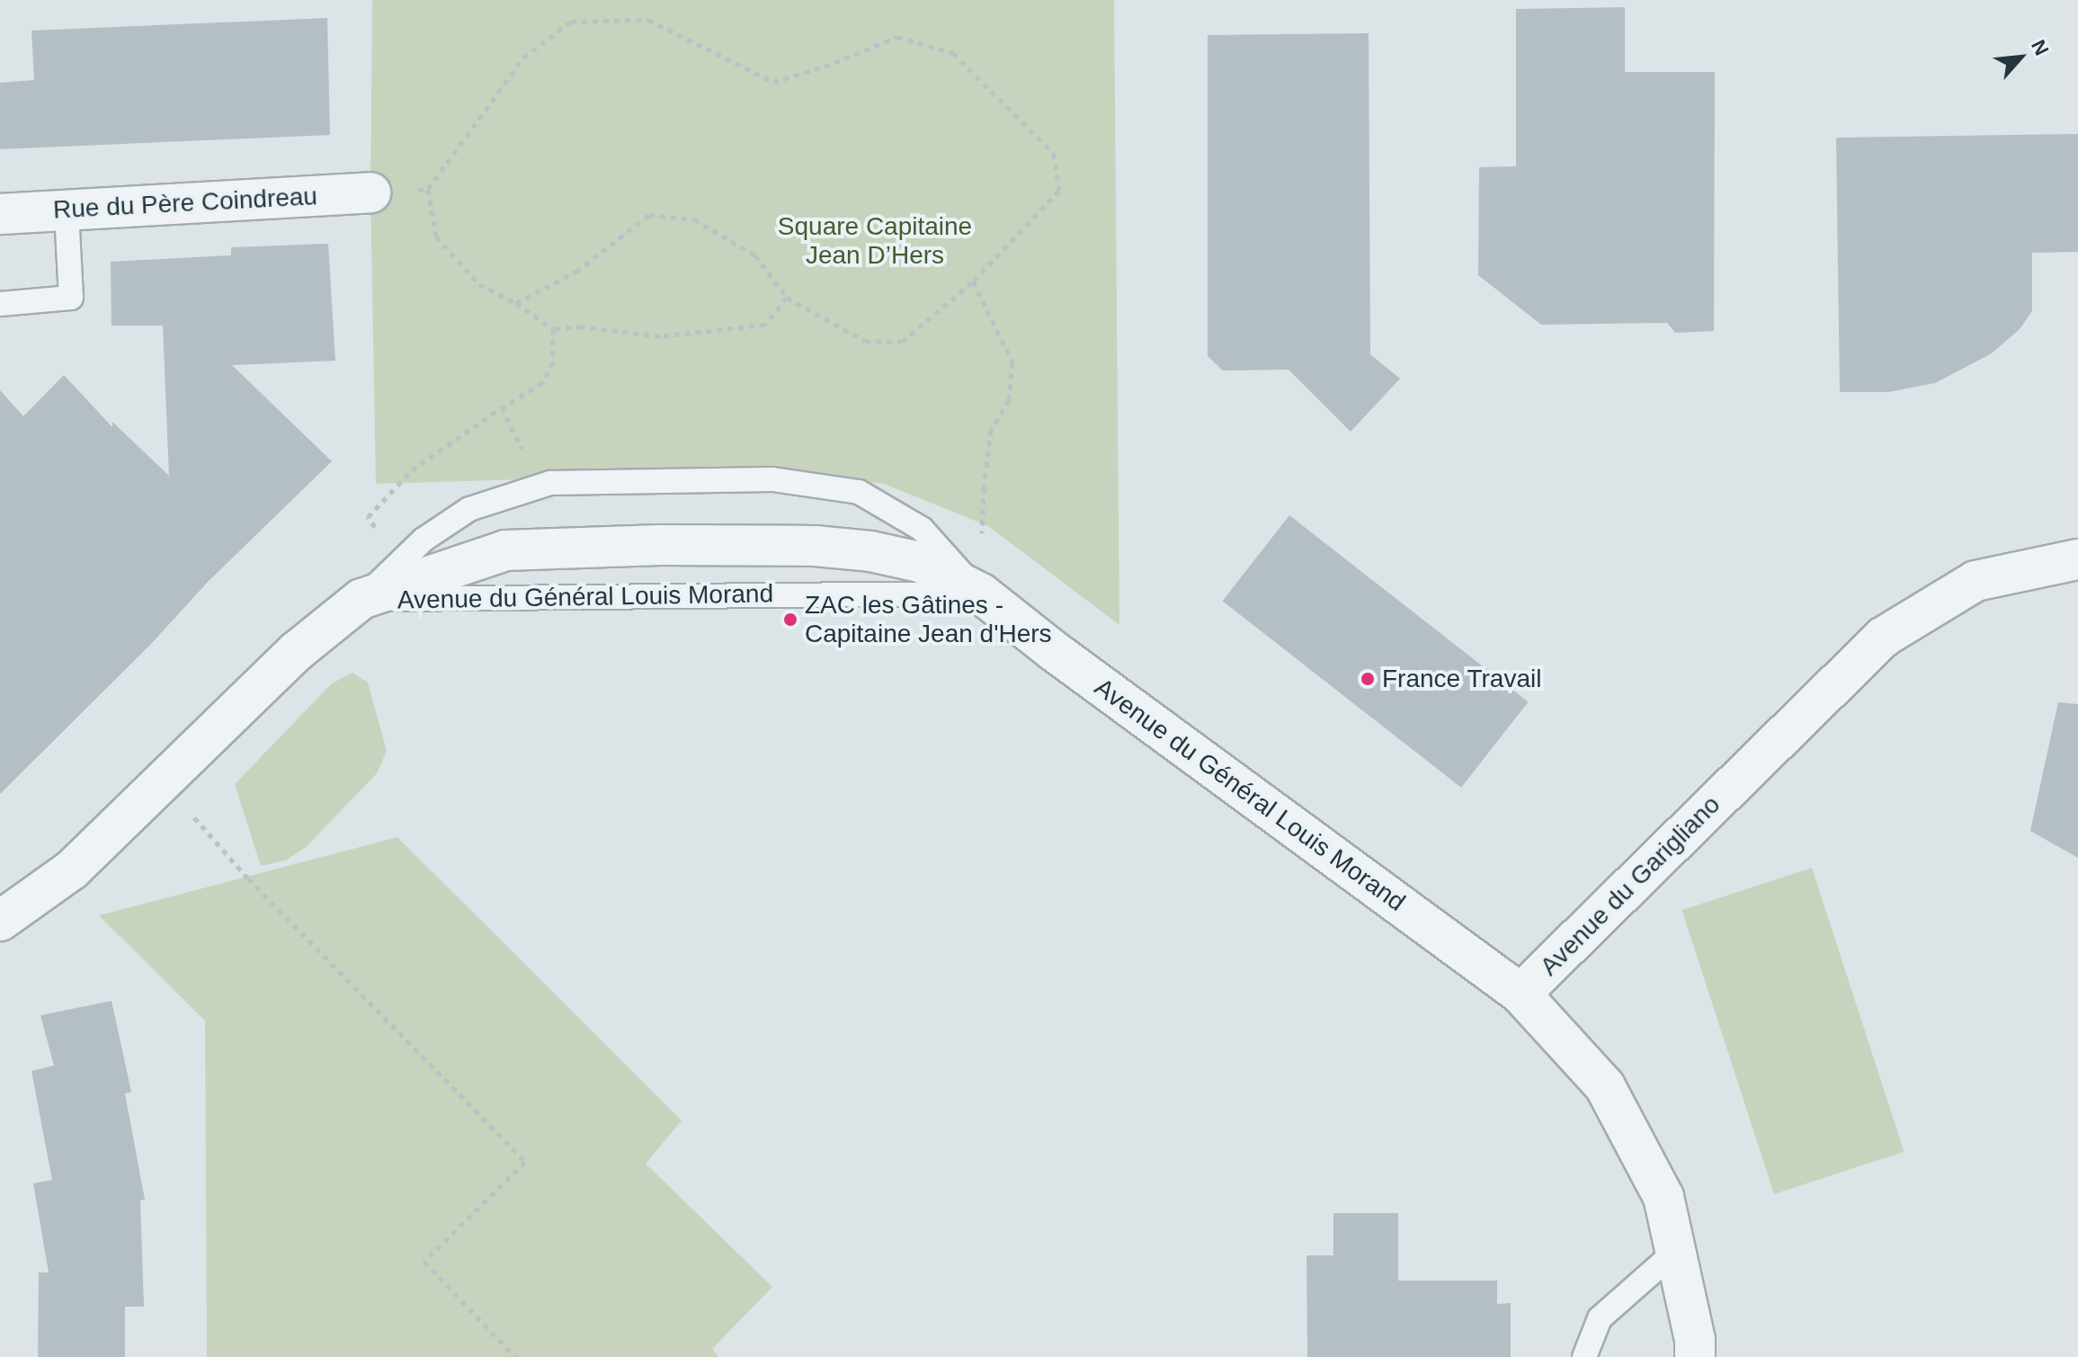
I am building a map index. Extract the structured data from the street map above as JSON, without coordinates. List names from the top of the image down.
{
  "streets": {
    "street": ["Rue du Père Coindreau", "Avenue du Général Louis Morand", "Avenue du Garigliano"]
  },
  "crossings": [
    ["Avenue du Général Louis Morand", "Avenue du Garigliano"]
  ],
  "parks": ["Square Capitaine Jean D’Hers"],
  "places": ["ZAC les Gâtines - Capitaine Jean d'Hers", "France Travail"],
  "north": "top right"
}
